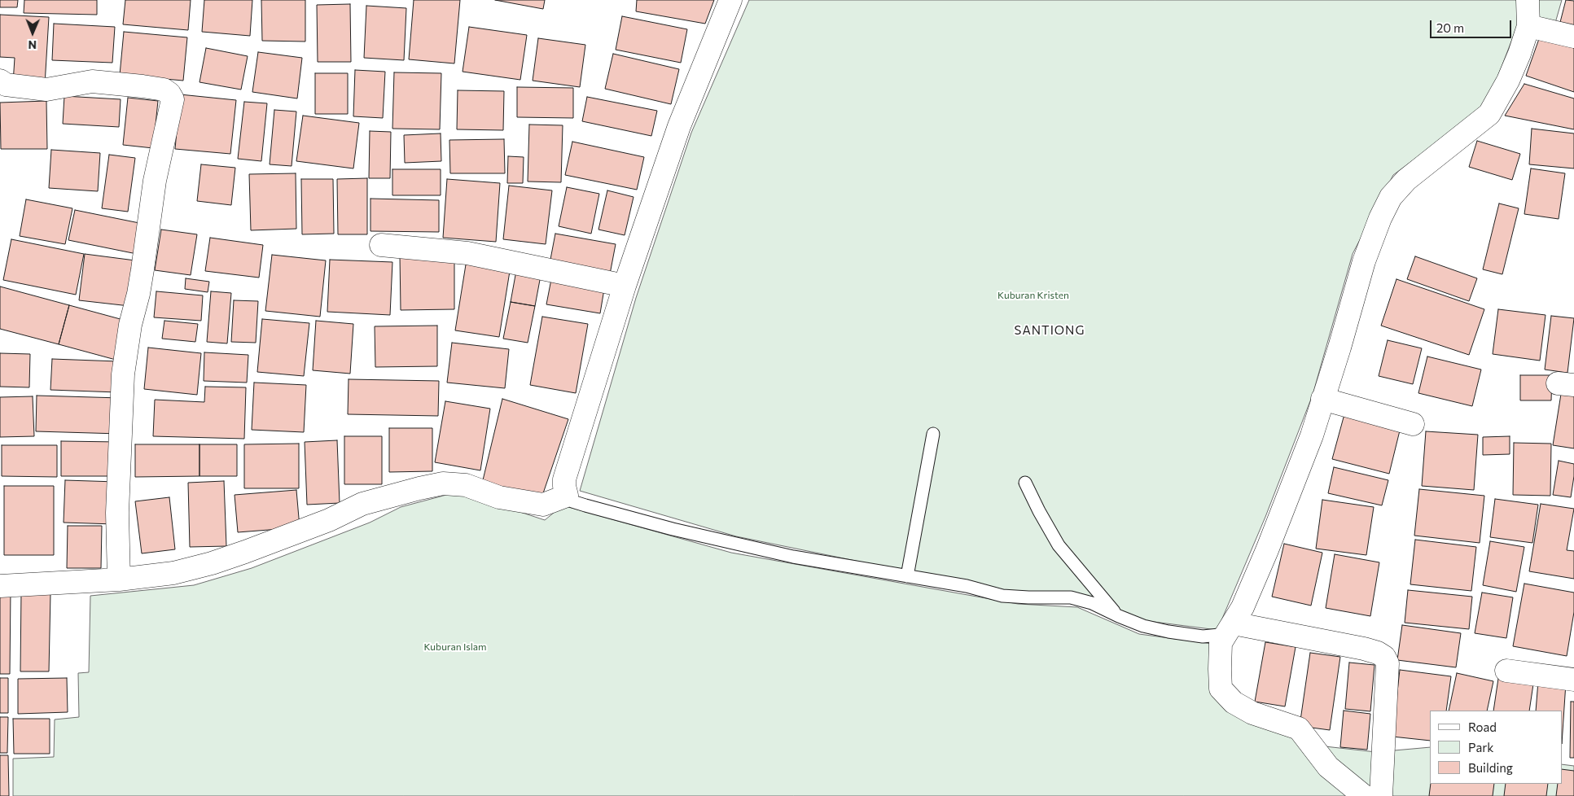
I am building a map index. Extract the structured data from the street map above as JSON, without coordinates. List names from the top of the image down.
{
  "districts": ["SANTIONG"],
  "parks": ["Kuburan Kristen", "Kuburan Islam"],
  "legend": ["Road", "Park", "Building"],
  "scale_bar": "20 m",
  "north": "bottom"
}
